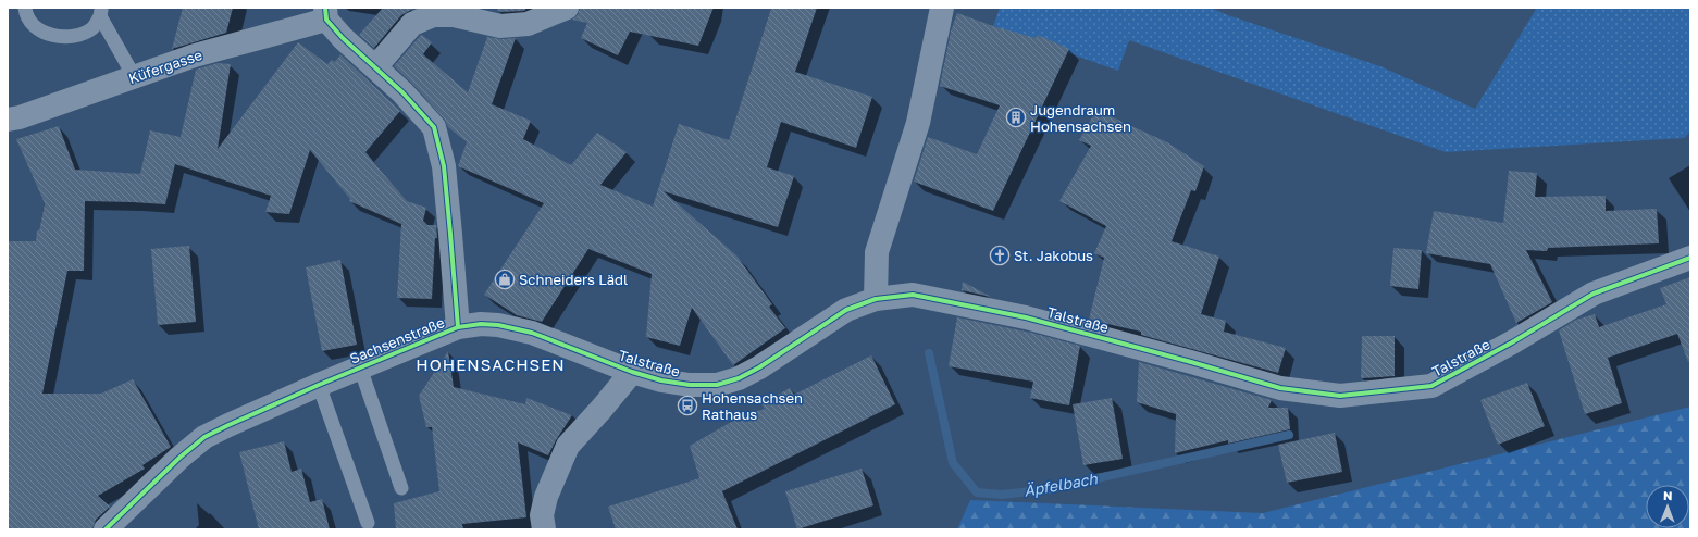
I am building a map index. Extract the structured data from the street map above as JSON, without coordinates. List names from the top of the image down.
{
  "streets": {
    "street": ["Küfergasse", "Talstraße", "Sachsenstraße"]
  },
  "crossings": [
    ["Küfergasse", "Sachsenstraße"],
    ["Talstraße", "Sachsenstraße"]
  ],
  "districts": ["HOHENSACHSEN"],
  "water": ["Äpfelbach"],
  "places": {
    "building": ["Jugendraum Hohensachsen"],
    "church": ["St. Jakobus"],
    "shop": ["Schneiders Lädl"],
    "bus stop": ["Hohensachsen Rathaus"]
  },
  "north": "top"
}
